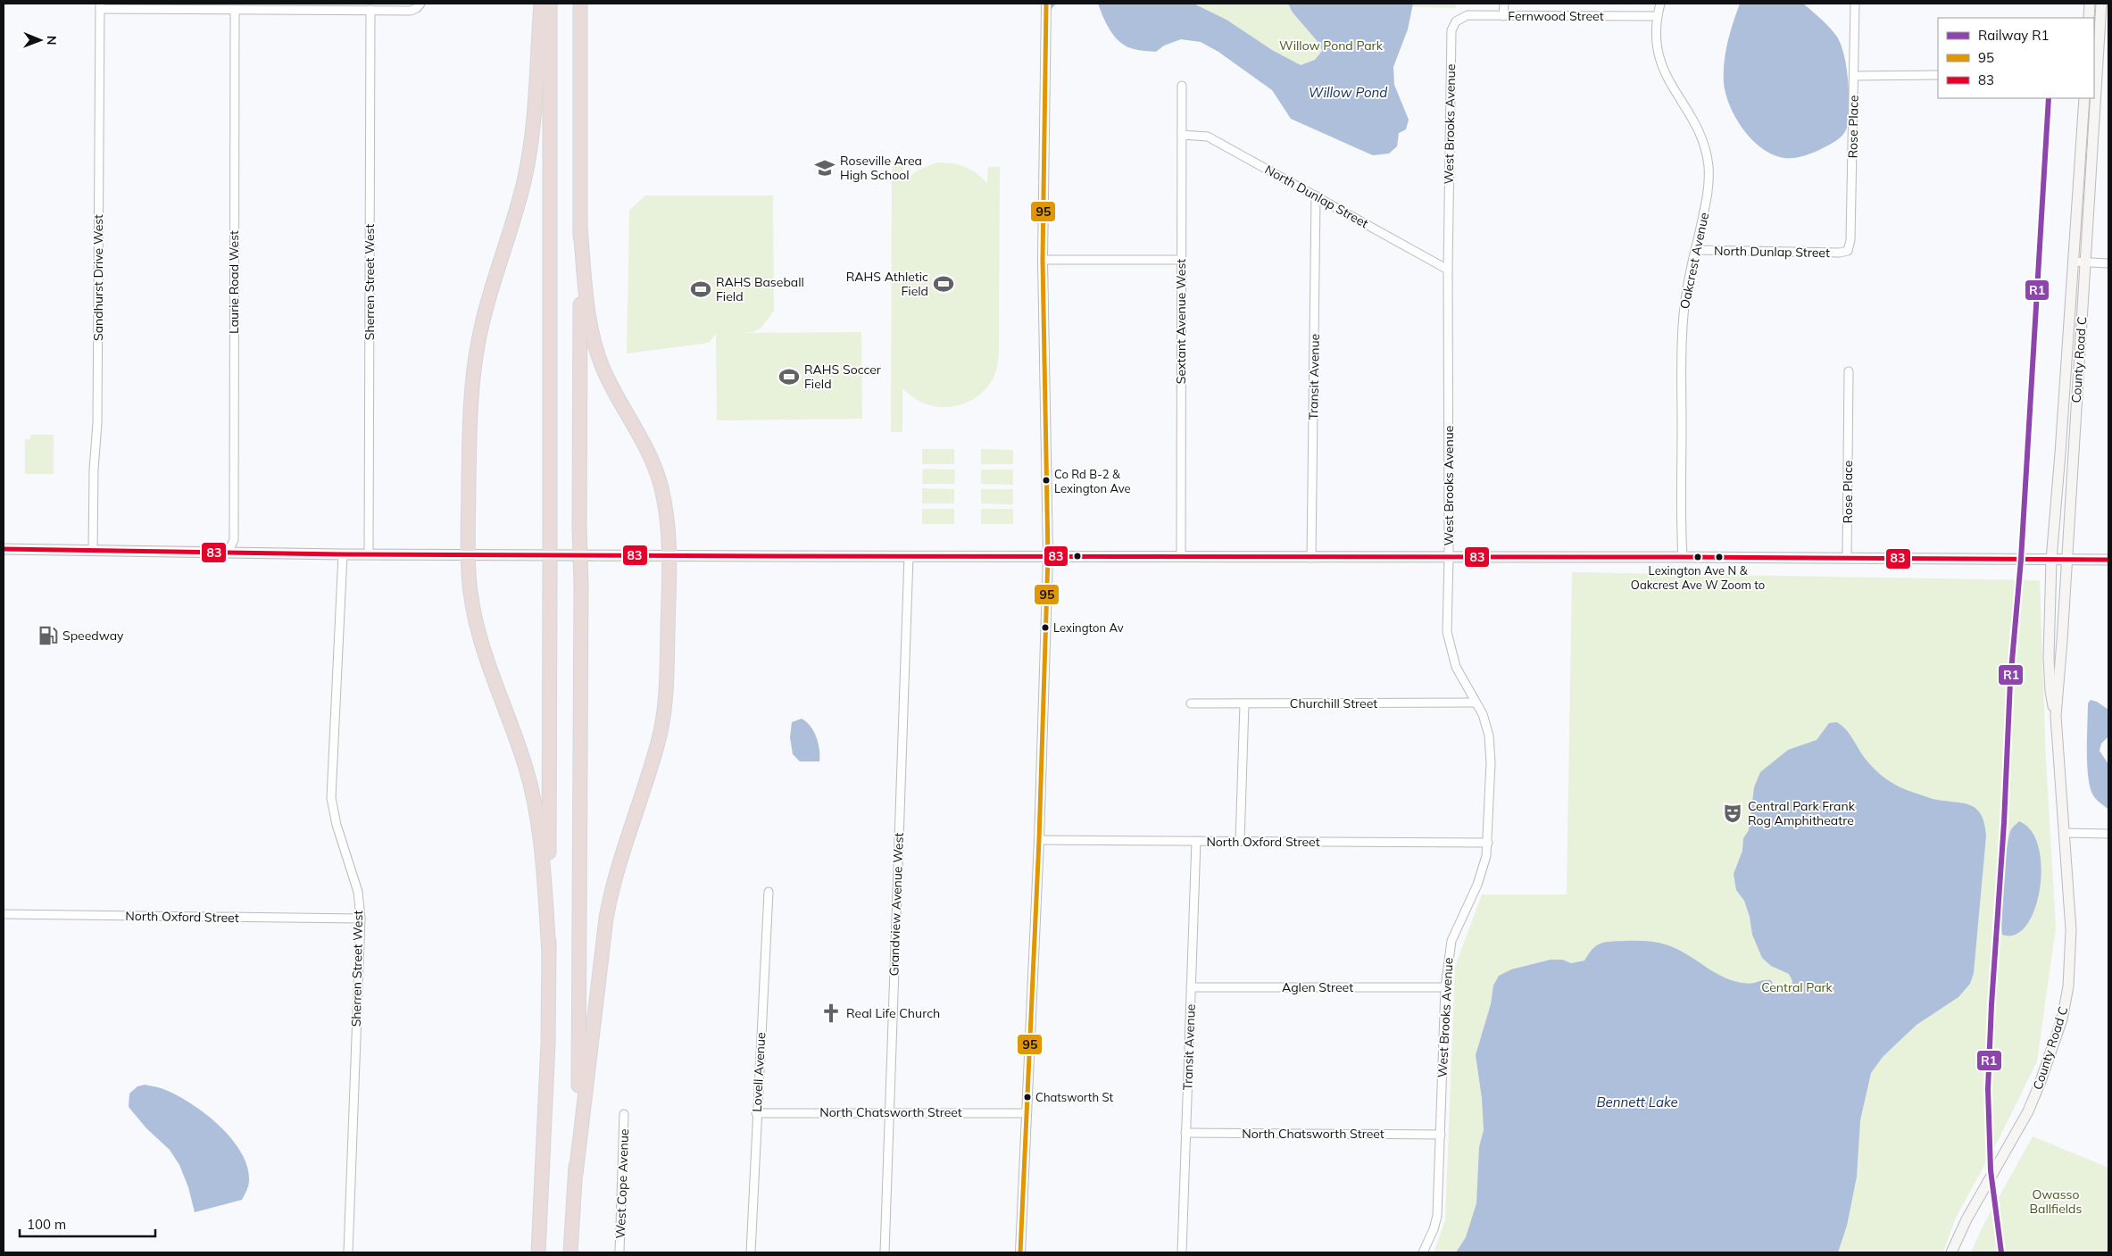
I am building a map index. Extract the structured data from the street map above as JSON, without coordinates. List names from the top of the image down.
{
  "streets": {
    "main road": ["County Road C"],
    "street": [
      "Fernwood Street",
      "West Brooks Avenue",
      "Rose Place",
      "North Dunlap Street",
      "Oakcrest Avenue",
      "Sandhurst Drive West",
      "Laurie Road West",
      "Sherren Street West",
      "Sextant Avenue West",
      "Transit Avenue",
      "Churchill Street",
      "North Oxford Street",
      "Grandview Avenue West",
      "Aglen Street",
      "Lovell Avenue",
      "North Chatsworth Street",
      "West Cope Avenue"
    ]
  },
  "crossings": [
    ["Fernwood Street", "West Brooks Avenue"],
    ["Fernwood Street", "Oakcrest Avenue"],
    ["West Brooks Avenue", "North Dunlap Street"],
    ["West Brooks Avenue", "Churchill Street"],
    ["West Brooks Avenue", "North Oxford Street"],
    ["West Brooks Avenue", "Aglen Street"],
    ["West Brooks Avenue", "North Chatsworth Street"],
    ["Rose Place", "North Dunlap Street"],
    ["North Dunlap Street", "Oakcrest Avenue"],
    ["North Dunlap Street", "Sextant Avenue West"],
    ["North Dunlap Street", "Transit Avenue"],
    ["Sherren Street West", "North Oxford Street"],
    ["Transit Avenue", "North Oxford Street"],
    ["Transit Avenue", "Aglen Street"],
    ["Transit Avenue", "North Chatsworth Street"],
    ["Grandview Avenue West", "North Chatsworth Street"],
    ["Lovell Avenue", "North Chatsworth Street"]
  ],
  "water": ["Willow Pond", "Bennett Lake"],
  "parks": ["Willow Pond Park", "Central Park", "Owasso Ballfields"],
  "places": {
    "school or university": ["Roseville Area High School"],
    "sports": ["RAHS Athletic Field", "RAHS Baseball Field", "RAHS Soccer Field"],
    "other": [
      "Co Rd B-2 & Lexington Ave",
      "Lexington Ave N & Oakcrest Ave W Zoom to",
      "Lexington Av",
      "Chatsworth St"
    ],
    "fuel station": ["Speedway"],
    "theatre": ["Central Park Frank Rog Amphitheatre"],
    "church": ["Real Life Church"]
  },
  "lines": ["transit line 95", "rail line R1", "transit line 83"],
  "legend": ["Railway R1", "95", "83"],
  "scale_bar": "100 m",
  "north": "right"
}
